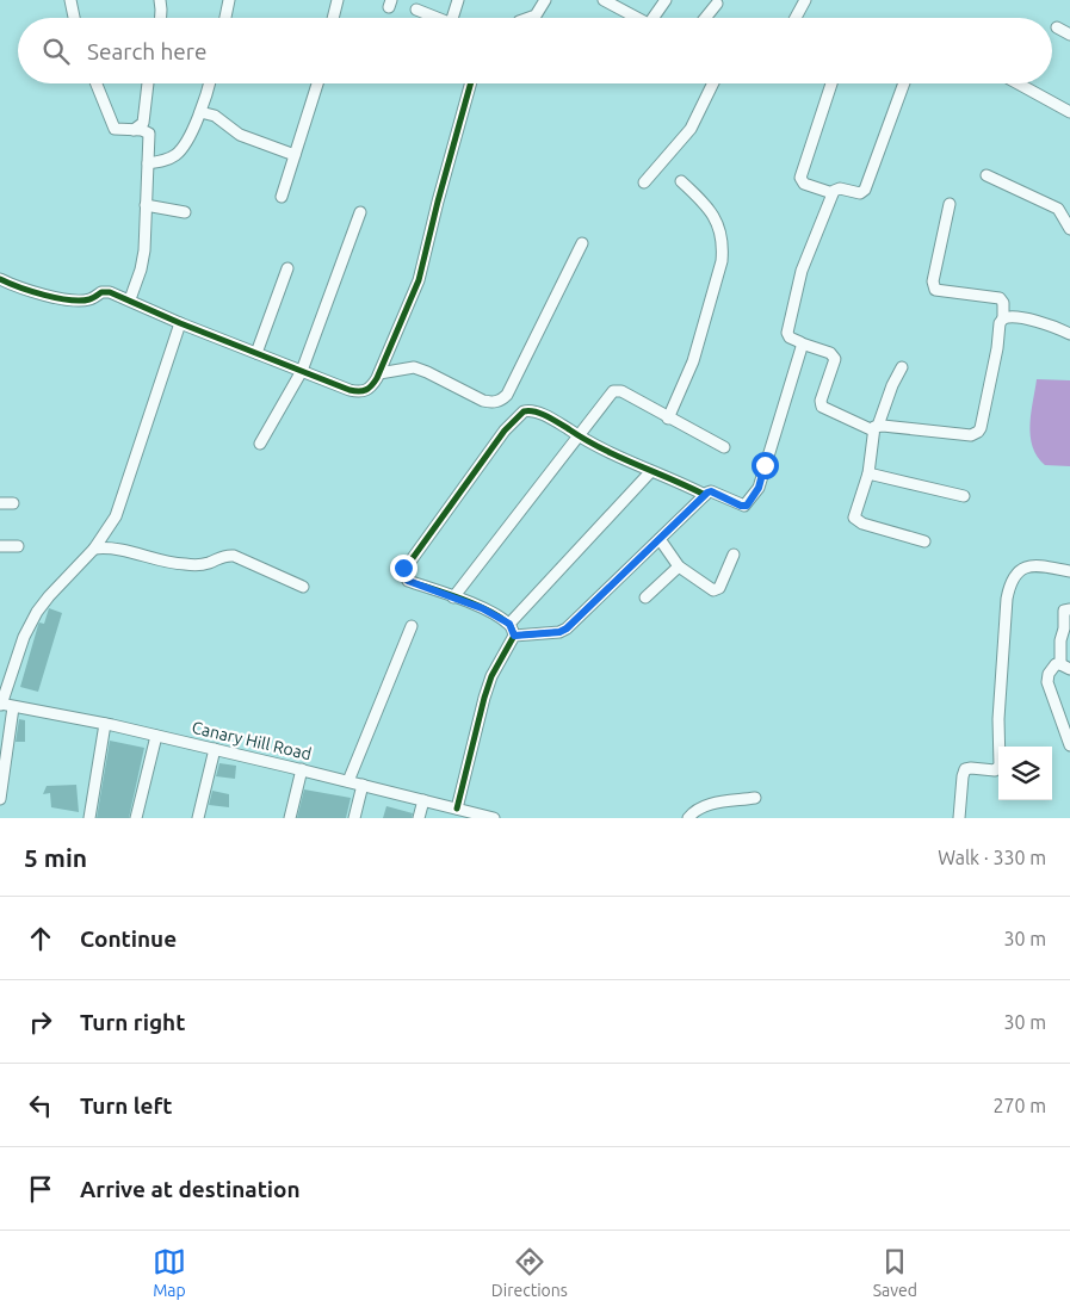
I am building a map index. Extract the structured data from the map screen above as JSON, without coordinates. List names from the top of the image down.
{
  "streets": {
    "street": ["Canary Hill Road"]
  },
  "page": {
    "search": "Search here",
    "heading": ["5 min", "Walk · 330 m"],
    "list": [
      ["Continue", "30 m"],
      ["Turn right", "30 m"],
      ["Turn left", "270 m"],
      "Arrive at destination"
    ],
    "nav": ["Map", "Directions", "Saved"]
  }
}
